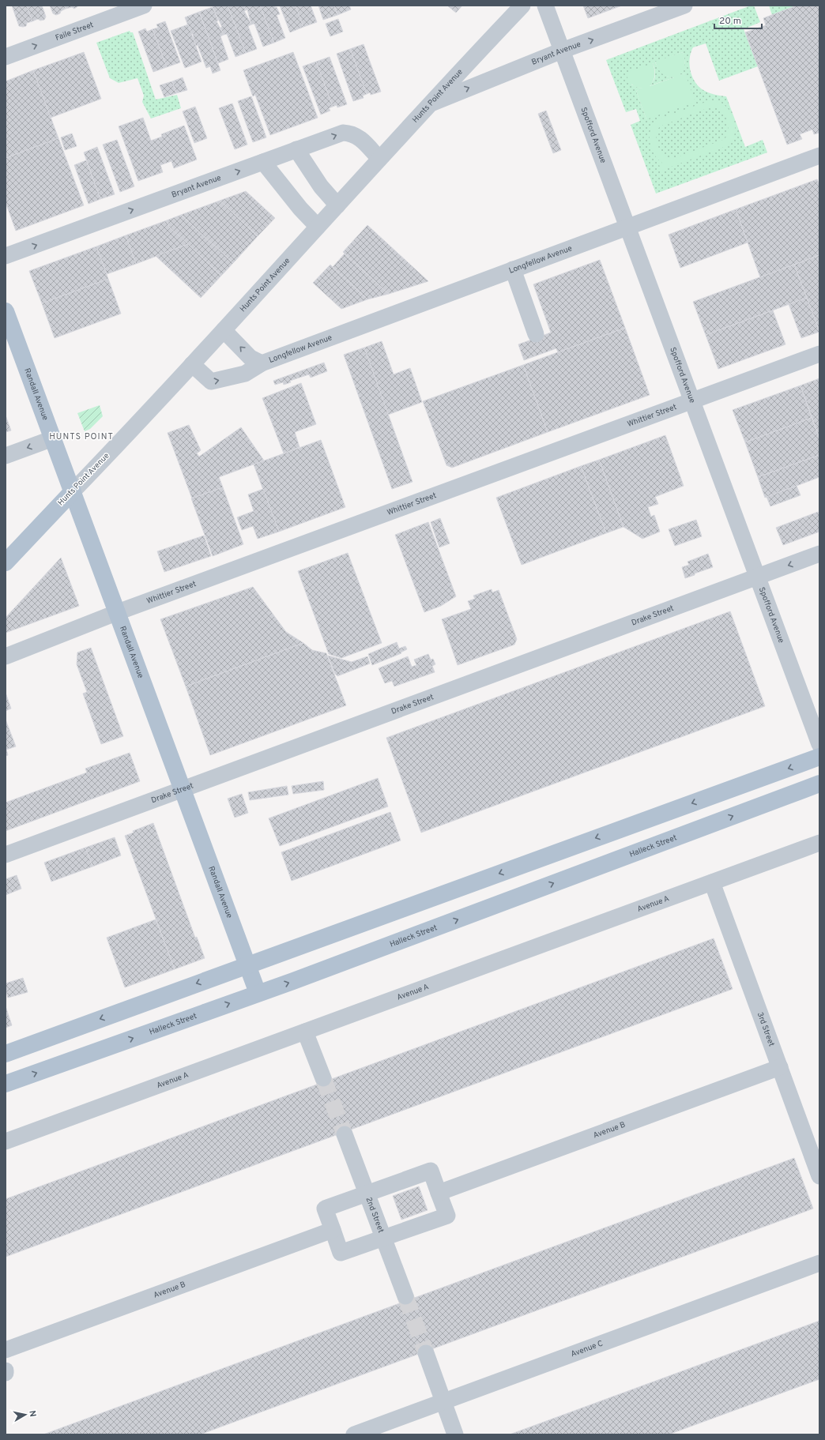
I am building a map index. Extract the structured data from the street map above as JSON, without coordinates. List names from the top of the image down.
{
  "streets": {
    "main road": ["Hunts Point Avenue", "Randall Avenue", "Halleck Street"],
    "street": [
      "Faile Street",
      "Bryant Avenue",
      "Spofford Avenue",
      "Longfellow Avenue",
      "Whittier Street",
      "Drake Street",
      "Avenue A",
      "3rd Street",
      "Avenue B",
      "2nd Street",
      "Avenue C"
    ]
  },
  "crossings": [
    ["Bryant Avenue", "Hunts Point Avenue"],
    ["Bryant Avenue", "Spofford Avenue"],
    ["Hunts Point Avenue", "Longfellow Avenue"],
    ["Hunts Point Avenue", "Randall Avenue"],
    ["Spofford Avenue", "Longfellow Avenue"],
    ["Spofford Avenue", "Whittier Street"],
    ["Spofford Avenue", "Drake Street"],
    ["Randall Avenue", "Whittier Street"],
    ["Randall Avenue", "Drake Street"],
    ["Randall Avenue", "Halleck Street"],
    ["Avenue A", "3rd Street"],
    ["3rd Street", "Avenue B"]
  ],
  "one_way": ["Faile Street", "Bryant Avenue"],
  "districts": ["HUNTS POINT"],
  "scale_bar": "20 m",
  "north": "right"
}
